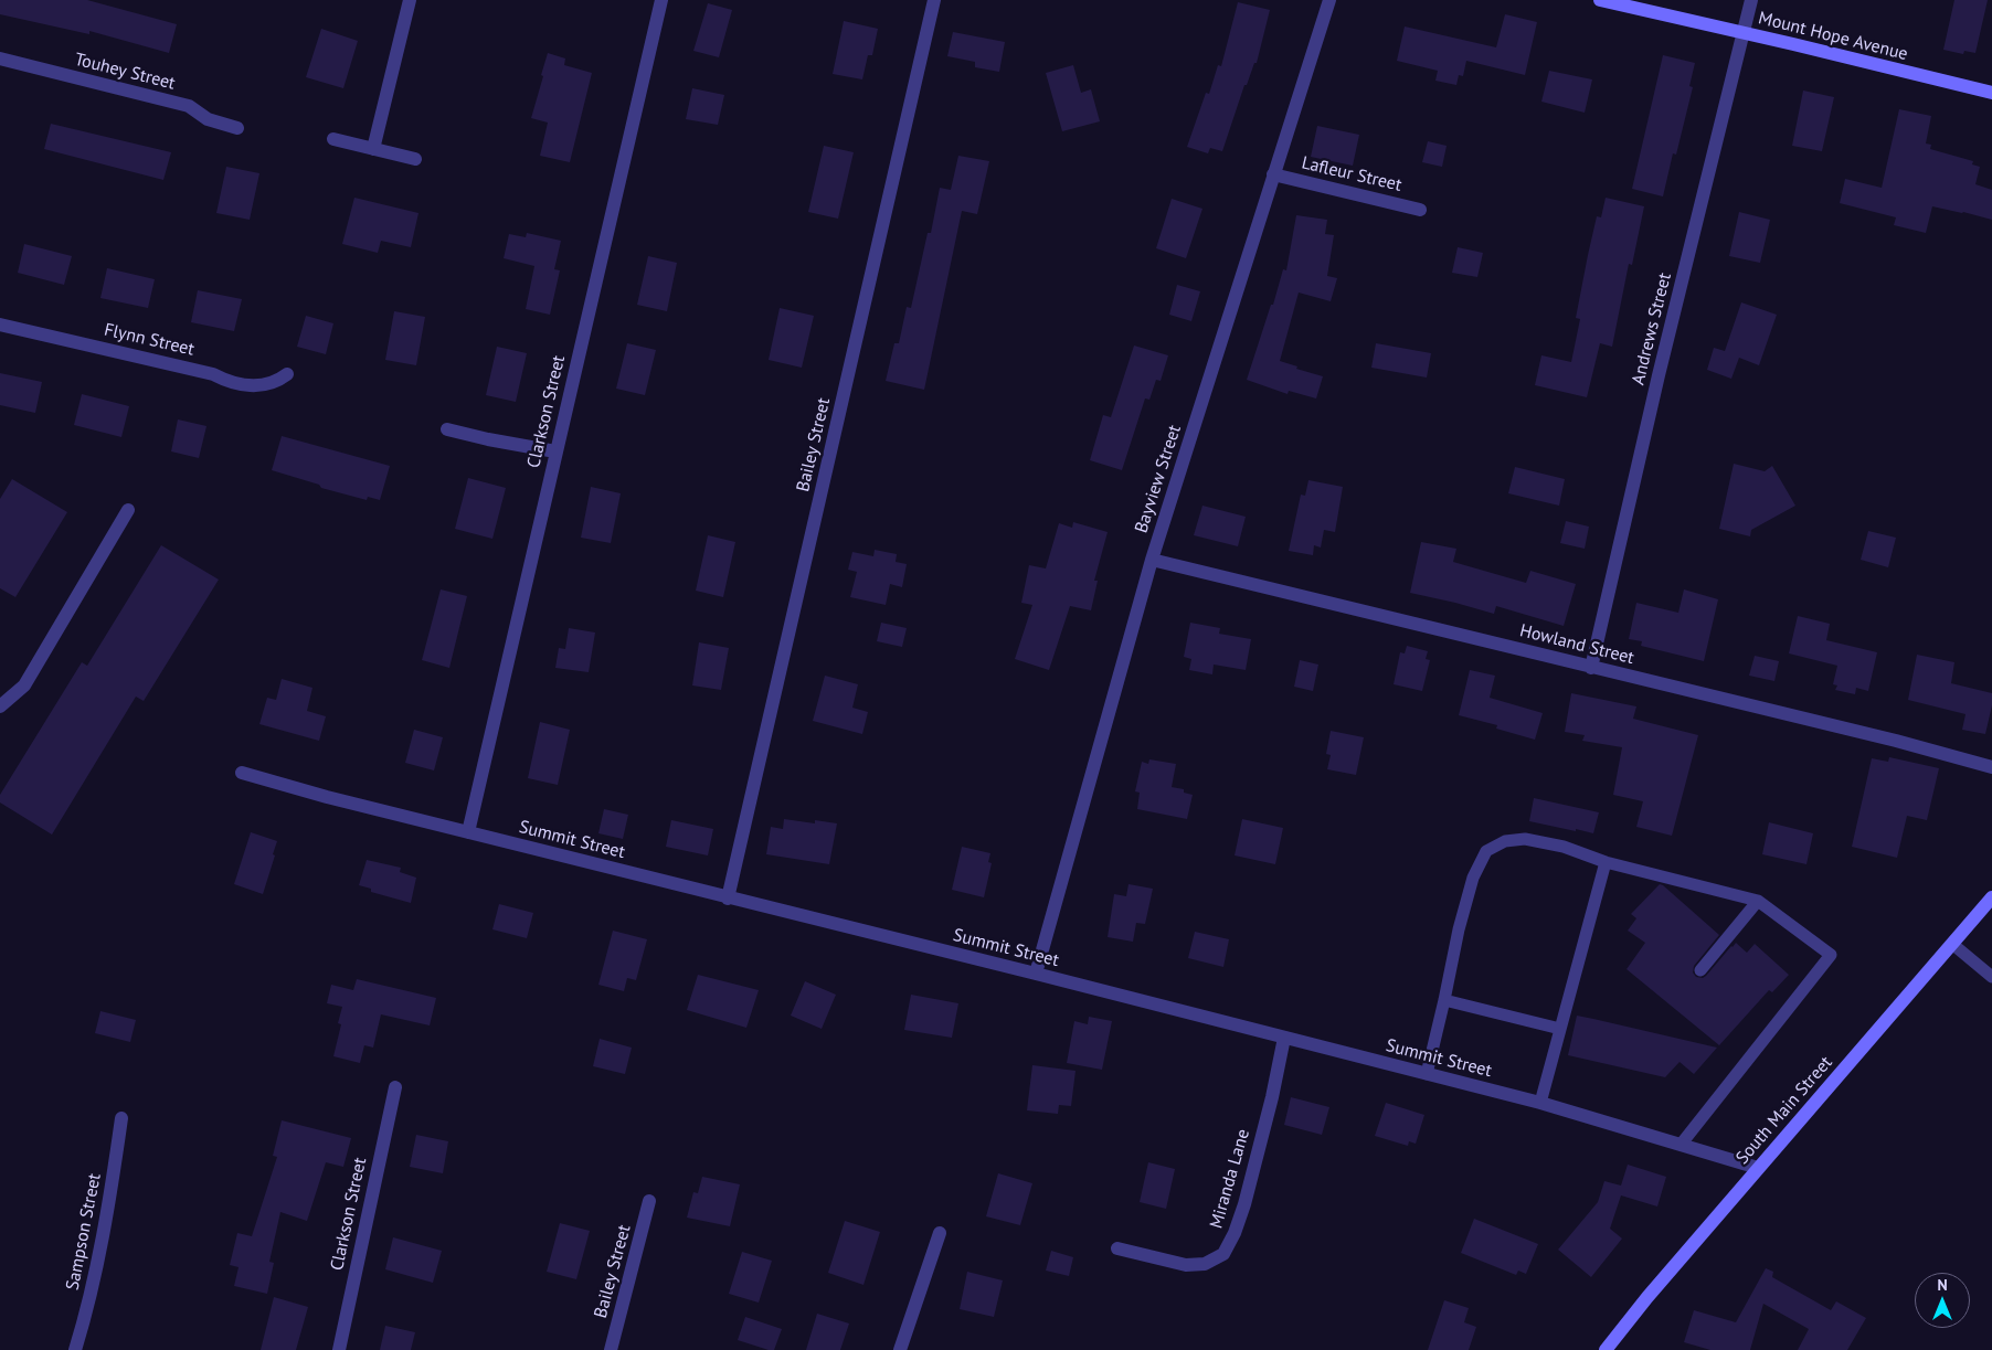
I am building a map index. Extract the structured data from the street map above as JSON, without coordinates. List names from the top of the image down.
{
  "streets": {
    "main road": ["Mount Hope Avenue", "South Main Street"],
    "street": [
      "Touhey Street",
      "Lafleur Street",
      "Andrews Street",
      "Flynn Street",
      "Clarkson Street",
      "Bailey Street",
      "Bayview Street",
      "Howland Street",
      "Summit Street",
      "Miranda Lane",
      "Sampson Street"
    ]
  },
  "crossings": [
    ["Mount Hope Avenue", "Andrews Street"],
    ["Lafleur Street", "Bayview Street"],
    ["Andrews Street", "Howland Street"],
    ["Clarkson Street", "Summit Street"],
    ["Bailey Street", "Summit Street"],
    ["Bayview Street", "Howland Street"],
    ["Bayview Street", "Summit Street"],
    ["Summit Street", "South Main Street"],
    ["Summit Street", "Miranda Lane"]
  ],
  "north": "top"
}
